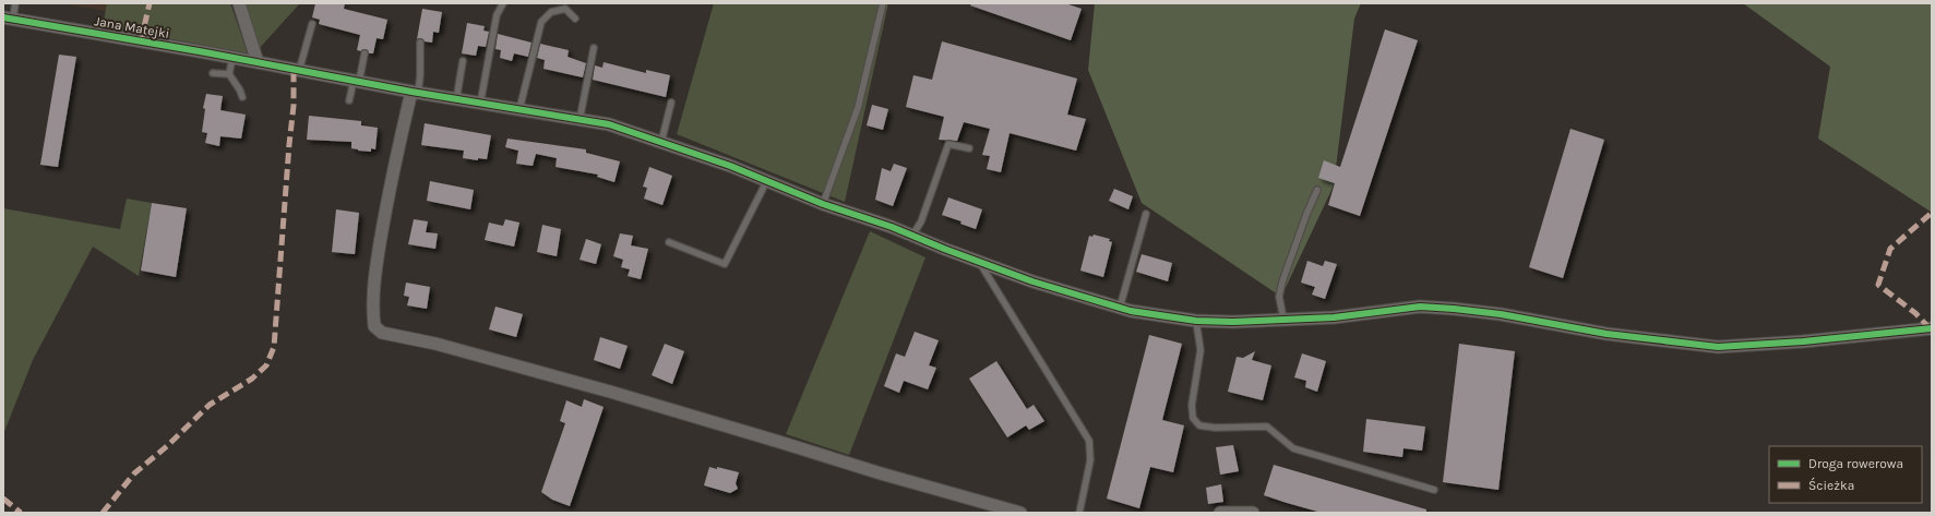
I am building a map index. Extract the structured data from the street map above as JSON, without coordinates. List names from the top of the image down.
{
  "streets": {
    "street": ["Jana Matejki"]
  },
  "legend": ["Droga rowerowa", "Ścieżka"]
}
